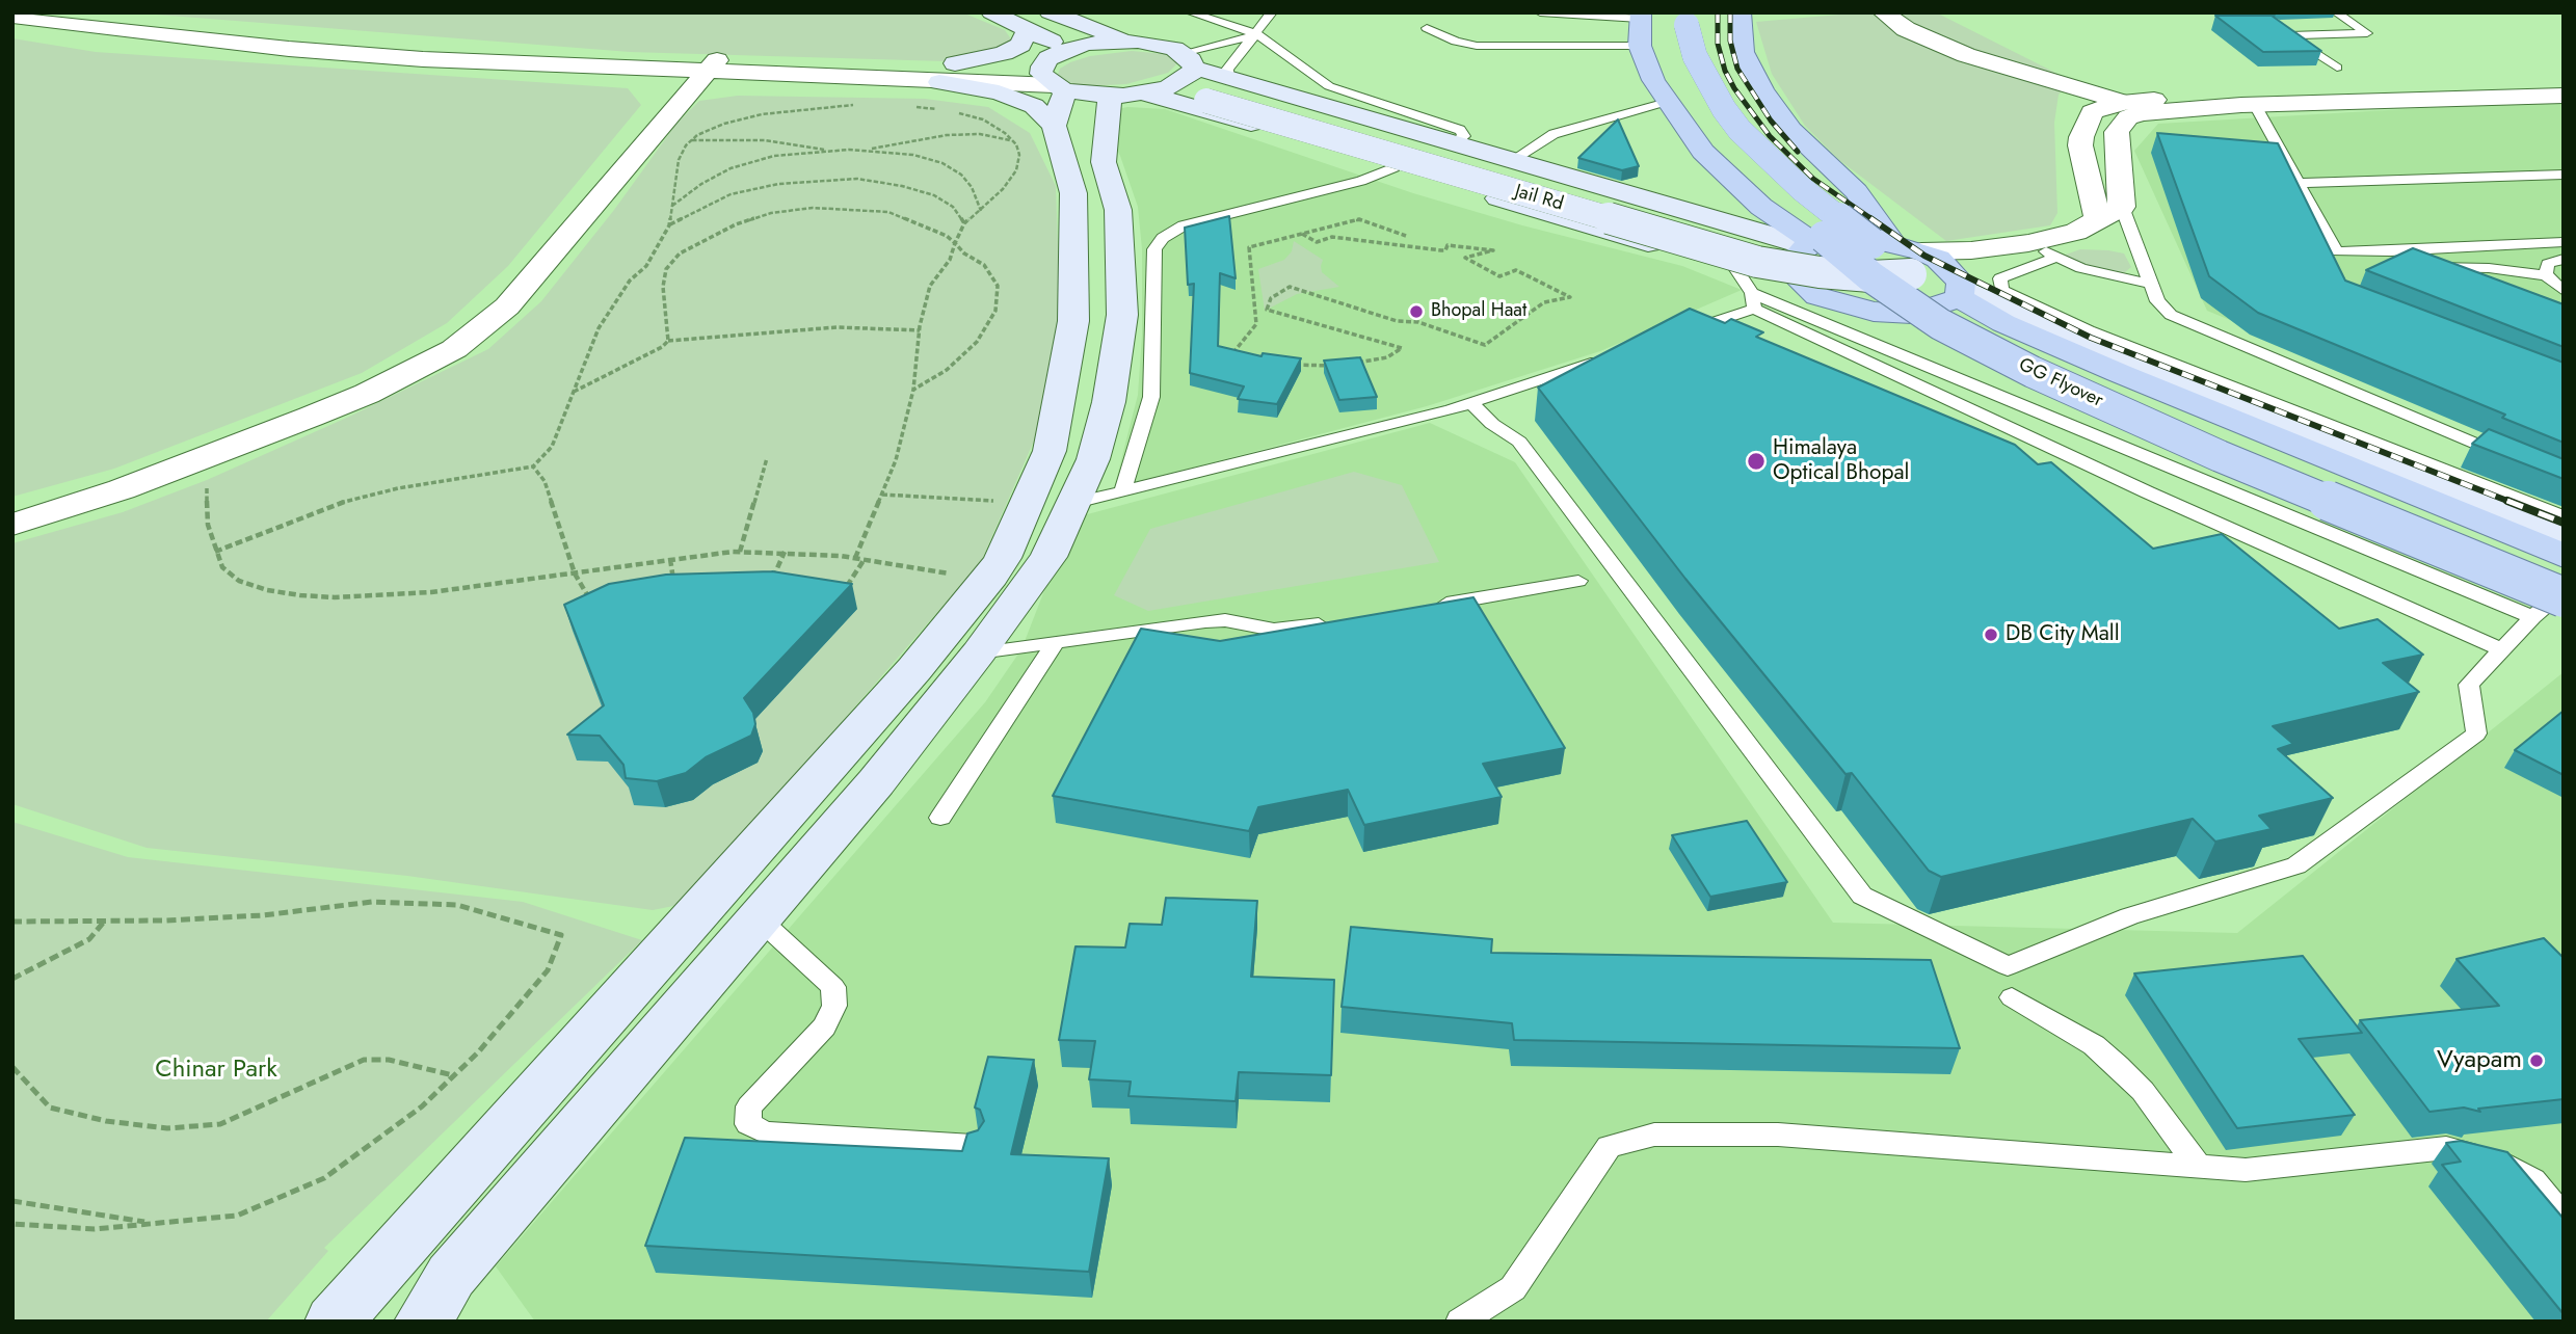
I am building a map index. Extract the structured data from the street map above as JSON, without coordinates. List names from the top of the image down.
{
  "streets": {
    "main road": ["Jail Rd", "GG Flyover"]
  },
  "crossings": [
    ["Jail Rd", "GG Flyover"]
  ],
  "parks": ["Chinar Park"],
  "places": [
    "Bhopal Haat",
    "Himalaya Optical Bhopal",
    "DB City Mall",
    "Vyapam"
  ]
}
